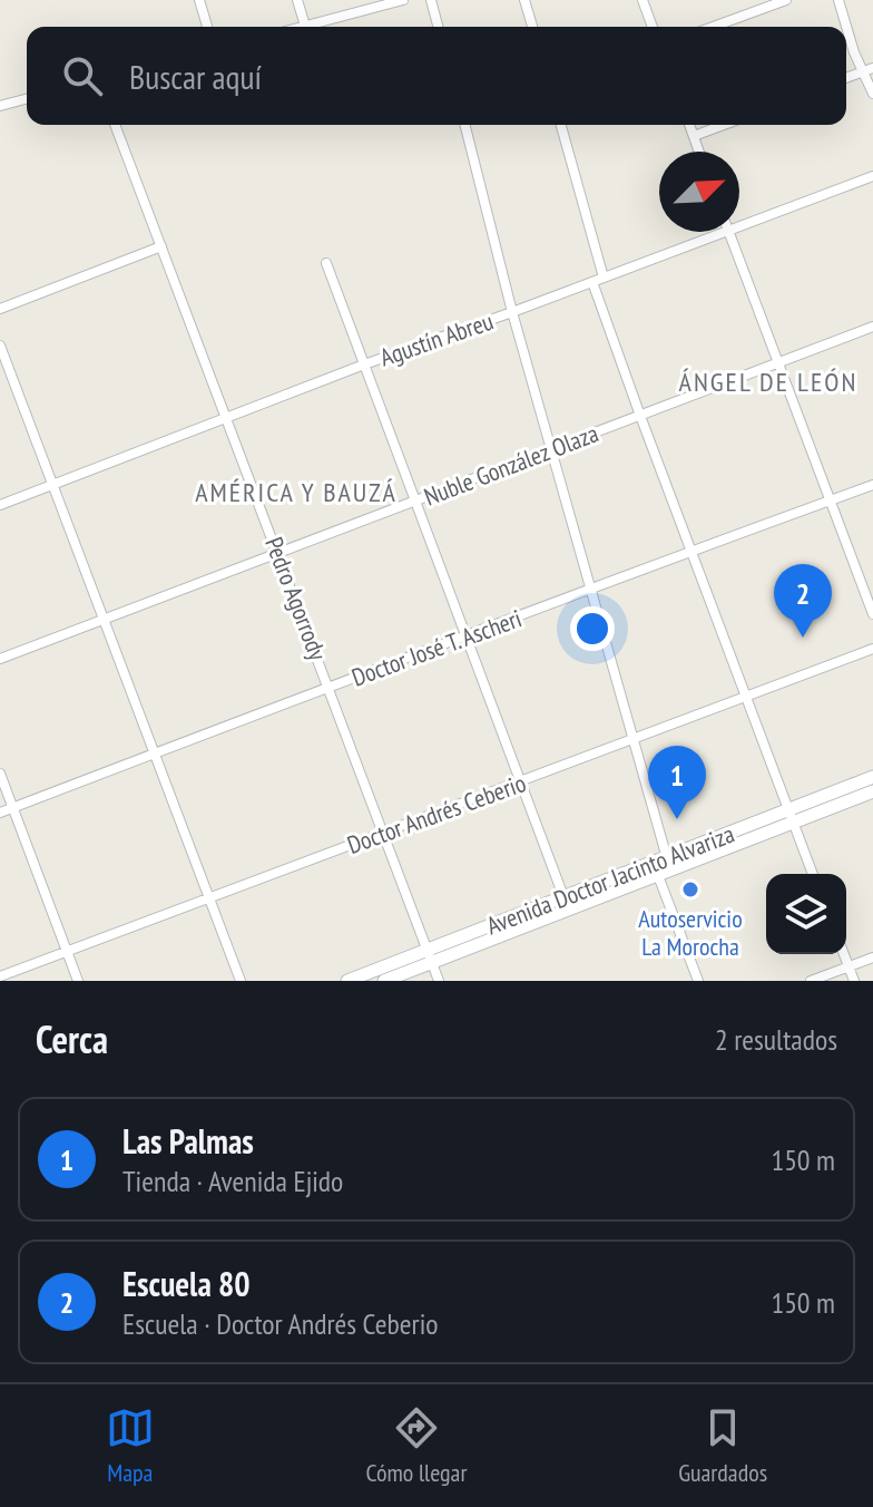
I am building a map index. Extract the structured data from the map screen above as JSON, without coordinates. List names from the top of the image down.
{
  "streets": {
    "main road": ["Avenida Doctor Jacinto Alvariza"],
    "street": [
      "Agustín Abreu",
      "Nuble González Olaza",
      "Pedro Agorrody",
      "Doctor José T. Ascheri",
      "Doctor Andrés Ceberio"
    ]
  },
  "crossings": [
    ["Agustín Abreu", "Pedro Agorrody"],
    ["Nuble González Olaza", "Pedro Agorrody"],
    ["Pedro Agorrody", "Doctor José T. Ascheri"],
    ["Pedro Agorrody", "Doctor Andrés Ceberio"],
    ["Pedro Agorrody", "Avenida Doctor Jacinto Alvariza"]
  ],
  "districts": ["ÁNGEL DE LEÓN", "AMÉRICA Y BAUZÁ"],
  "places": ["Autoservicio La Morocha"],
  "north": "top right",
  "page": {
    "search": "Buscar aquí",
    "pins": ["2", "1"],
    "heading": ["Cerca", "2 resultados"],
    "list": [
      {
        "mark": "1",
        "name": "Las Palmas",
        "note": "Tienda · Avenida Ejido",
        "value": "150 m"
      },
      {
        "mark": "2",
        "name": "Escuela 80",
        "note": "Escuela · Doctor Andrés Ceberio",
        "value": "150 m"
      }
    ],
    "nav": ["Mapa", "Cómo llegar", "Guardados"]
  }
}
